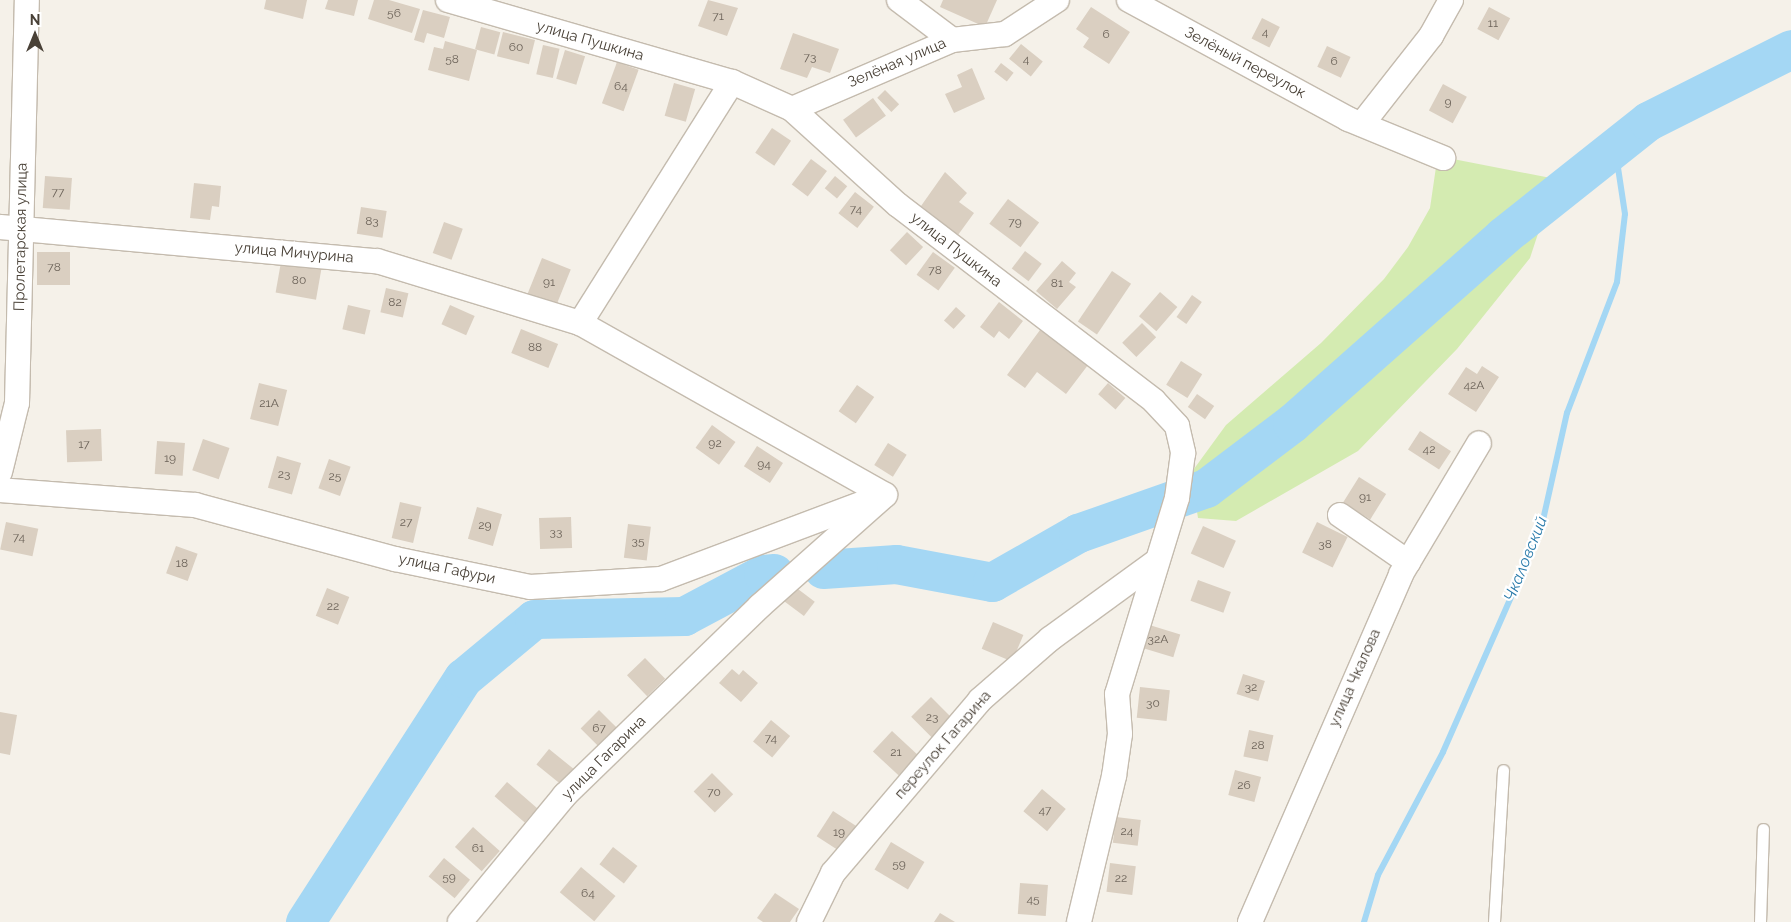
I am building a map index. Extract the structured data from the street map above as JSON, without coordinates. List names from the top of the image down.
{
  "streets": {
    "street": [
      "улица Пушкина",
      "Зелёная улица",
      "Зелёный переулок",
      "Пролетарская улица",
      "улица Мичурина",
      "улица Гафури",
      "улица Чкалова",
      "переулок Гагарина",
      "улица Гагарина"
    ]
  },
  "crossings": [
    ["улица Пушкина", "Зелёная улица"],
    ["улица Пушкина", "переулок Гагарина"],
    ["Пролетарская улица", "улица Мичурина"],
    ["улица Мичурина", "улица Гафури"],
    ["улица Мичурина", "улица Гагарина"],
    ["улица Гафури", "улица Гагарина"]
  ],
  "water": ["Чкаловский"],
  "house_numbers": [
    "56",
    "71",
    "11",
    "4",
    "6",
    "60",
    "73",
    "58",
    "4",
    "6",
    "64",
    "9",
    "77",
    "74",
    "83",
    "79",
    "78",
    "78",
    "80",
    "91",
    "81",
    "82",
    "88",
    "42А",
    "21А",
    "92",
    "17",
    "42",
    "19",
    "94",
    "23",
    "25",
    "91",
    "27",
    "29",
    "33",
    "74",
    "35",
    "38",
    "18",
    "22",
    "32А",
    "32",
    "30",
    "23",
    "67",
    "74",
    "28",
    "21",
    "26",
    "70",
    "47",
    "24",
    "19",
    "61",
    "59",
    "59",
    "22",
    "64",
    "45"
  ],
  "north": "top"
}
